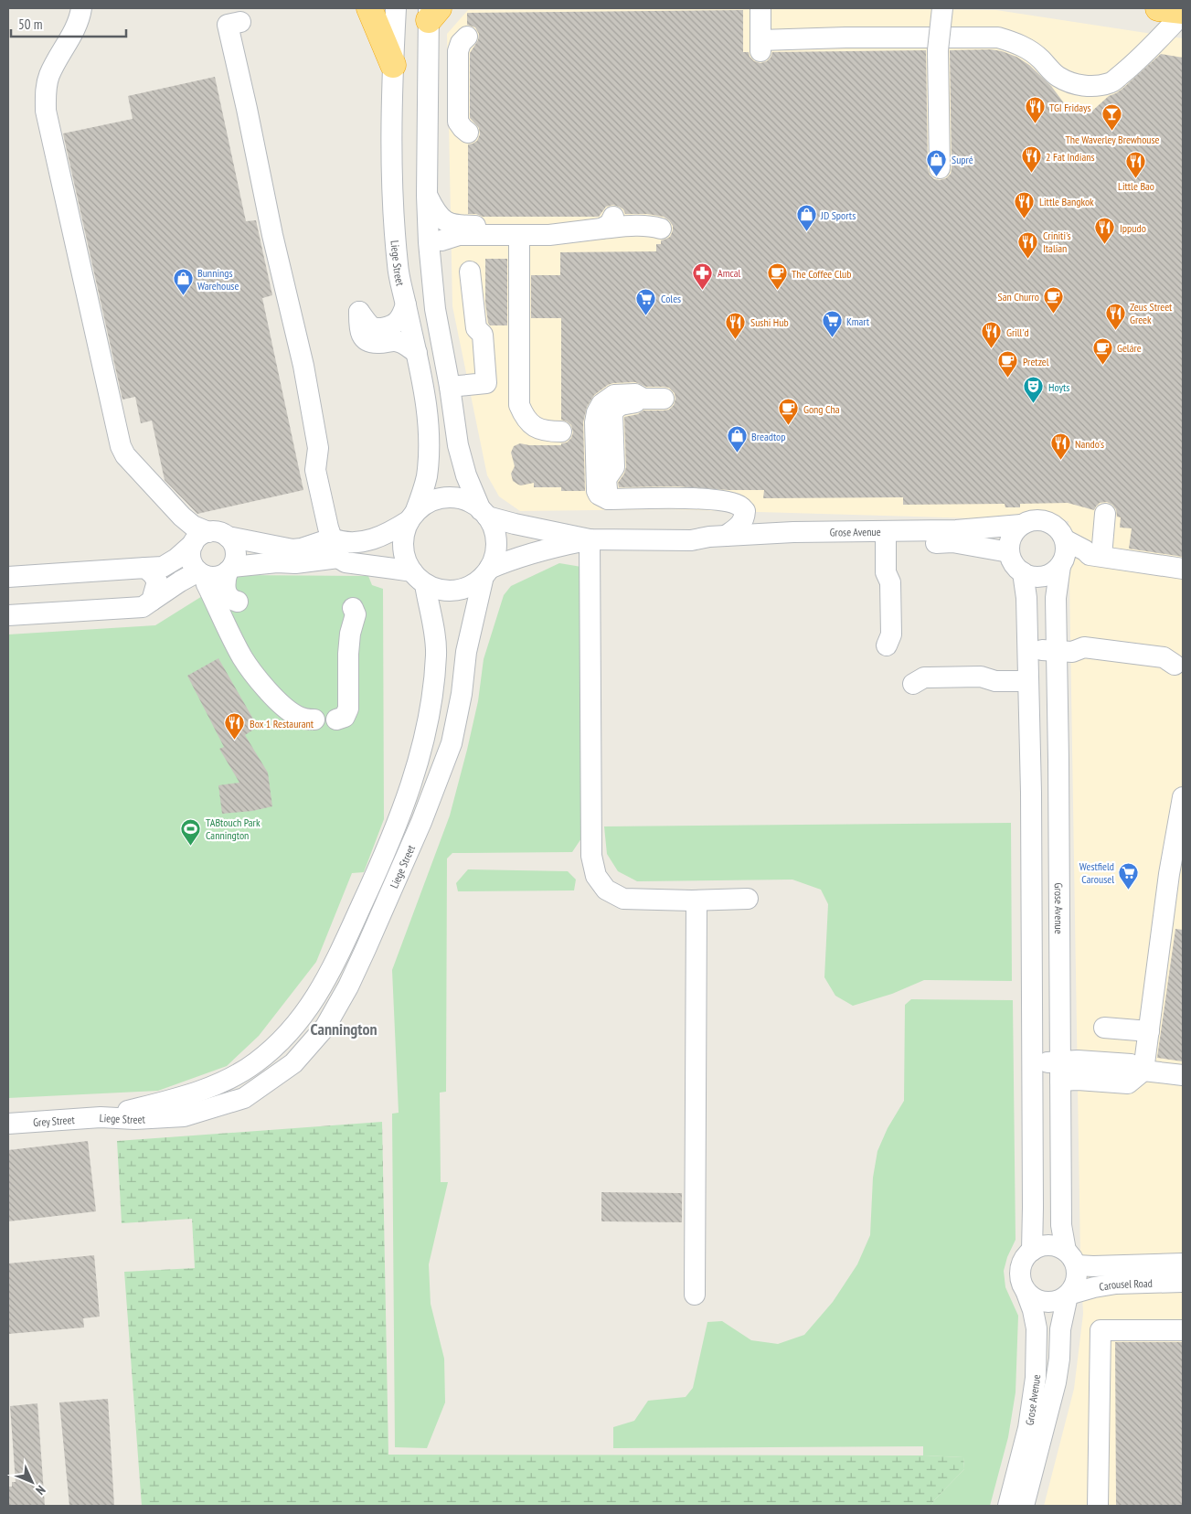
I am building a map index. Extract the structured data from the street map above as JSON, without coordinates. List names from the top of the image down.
{
  "streets": {
    "street": [
      "Liege Street",
      "Grose Avenue",
      "Grey Street",
      "Carousel Road"
    ]
  },
  "crossings": [
    ["Liege Street", "Grose Avenue"],
    ["Liege Street", "Grey Street"],
    ["Grose Avenue", "Carousel Road"]
  ],
  "districts": ["Cannington"],
  "places": {
    "restaurant": [
      "TGI Fridays",
      "2 Fat Indians",
      "Little Bao",
      "Little Bangkok",
      "Ippudo",
      "Criniti's Italian",
      "Zeus Street Greek",
      "Sushi Hub",
      "Grill'd",
      "Nando's",
      "Box 1 Restaurant"
    ],
    "bar": ["The Waverley Brewhouse"],
    "shop": [
      "Supré",
      "JD Sports",
      "Bunnings Warehouse",
      "Breadtop"
    ],
    "pharmacy": ["Amcal"],
    "cafe": [
      "The Coffee Club",
      "San Churro",
      "Geláre",
      "Pretzel",
      "Gong Cha"
    ],
    "supermarket": ["Coles", "Kmart", "Westfield Carousel"],
    "theatre": ["Hoyts"],
    "sports": ["TABtouch Park Cannington"]
  },
  "scale_bar": "50 m",
  "north": "bottom right"
}
